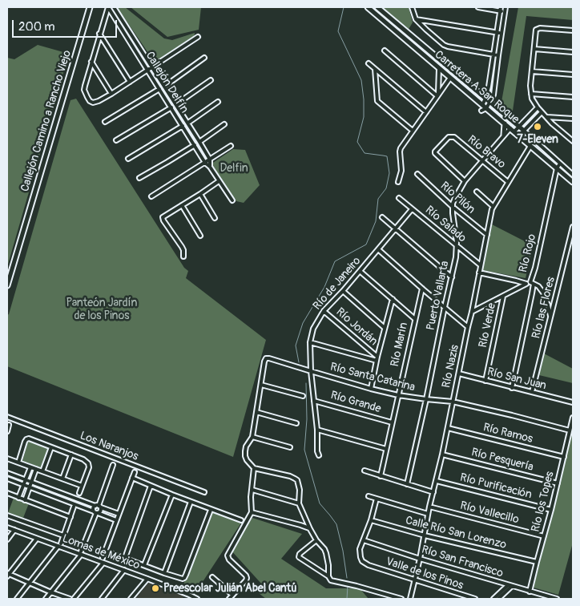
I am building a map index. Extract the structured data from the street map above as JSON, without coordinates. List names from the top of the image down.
{
  "streets": {
    "main road": ["Carretera A San Roque", "Callejón Camino a Rancho Viejo"],
    "street": [
      "Callejón Delfín",
      "Río Bravo",
      "Río Pilón",
      "Río Salado",
      "Río Rojo",
      "Río de Janeiro",
      "Puerto Vallarta",
      "Río las Flores",
      "Río Verde",
      "Río Jordán",
      "Río Marín",
      "Río Nazis",
      "Río Santa Catarina",
      "Río San Juan",
      "Río Grande",
      "Río Ramos",
      "Los Naranjos",
      "Río Pesquería",
      "Río Purificación",
      "Río los Topes",
      "Río Vallecillo",
      "Calle Río San Lorenzo",
      "Lomas de México",
      "Río San Francisco",
      "Valle de los Pinos"
    ]
  },
  "crossings": [
    ["Carretera A San Roque", "Río Rojo"],
    ["Carretera A San Roque", "Río Nazis"],
    ["Río Bravo", "Río Nazis"],
    ["Río Pilón", "Puerto Vallarta"],
    ["Río Pilón", "Río Nazis"],
    ["Río Salado", "Río de Janeiro"],
    ["Río Salado", "Puerto Vallarta"],
    ["Río Salado", "Río Nazis"],
    ["Río Rojo", "Río San Juan"],
    ["Río de Janeiro", "Río Jordán"],
    ["Río de Janeiro", "Río Santa Catarina"],
    ["Río de Janeiro", "Río Grande"],
    ["Puerto Vallarta", "Río Santa Catarina"],
    ["Río las Flores", "Río San Juan"],
    ["Río Verde", "Río San Juan"],
    ["Río Marín", "Río Santa Catarina"],
    ["Río Marín", "Río Grande"],
    ["Río Nazis", "Río Santa Catarina"],
    ["Río Nazis", "Río San Juan"],
    ["Río Nazis", "Río Ramos"],
    ["Río Nazis", "Río Pesquería"],
    ["Río Nazis", "Río Purificación"],
    ["Río Nazis", "Río Vallecillo"],
    ["Río Nazis", "Calle Río San Lorenzo"],
    ["Río Nazis", "Río San Francisco"],
    ["Río Nazis", "Valle de los Pinos"],
    ["Río Santa Catarina", "Río los Topes"],
    ["Río Ramos", "Río los Topes"],
    ["Río Pesquería", "Río los Topes"],
    ["Río Purificación", "Río los Topes"],
    ["Río los Topes", "Río Vallecillo"],
    ["Río los Topes", "Calle Río San Lorenzo"],
    ["Río los Topes", "Río San Francisco"],
    ["Río San Francisco", "Valle de los Pinos"]
  ],
  "parks": ["Delfin", "Panteón Jardín de los Pinos"],
  "places": ["7-Eleven", "Preescolar Julián Abel Cantú"],
  "scale_bar": "200 m"
}
